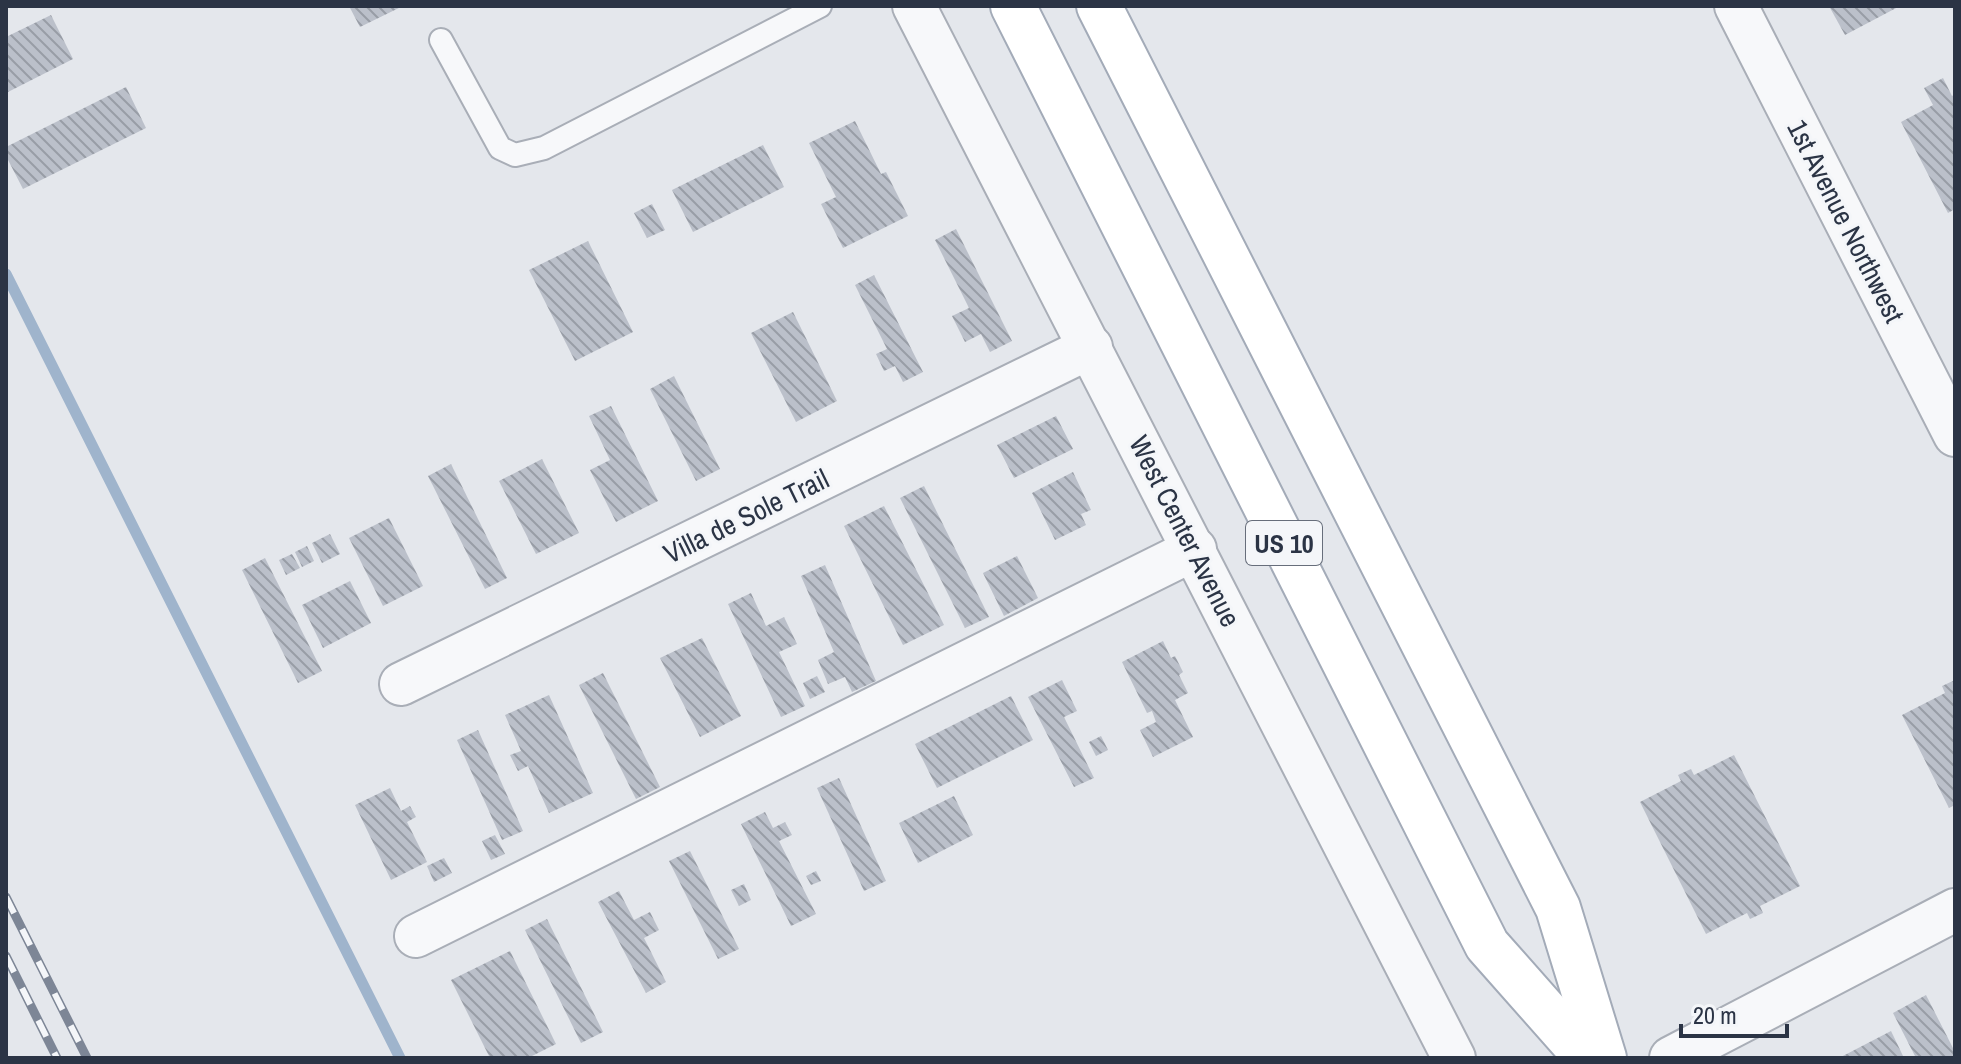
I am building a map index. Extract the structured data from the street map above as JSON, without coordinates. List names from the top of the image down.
{
  "streets": {
    "main road": ["US 10"],
    "street": ["1st Avenue Northwest", "Villa de Sole Trail", "West Center Avenue"]
  },
  "crossings": [
    ["Villa de Sole Trail", "West Center Avenue"]
  ],
  "scale_bar": "20 m"
}
